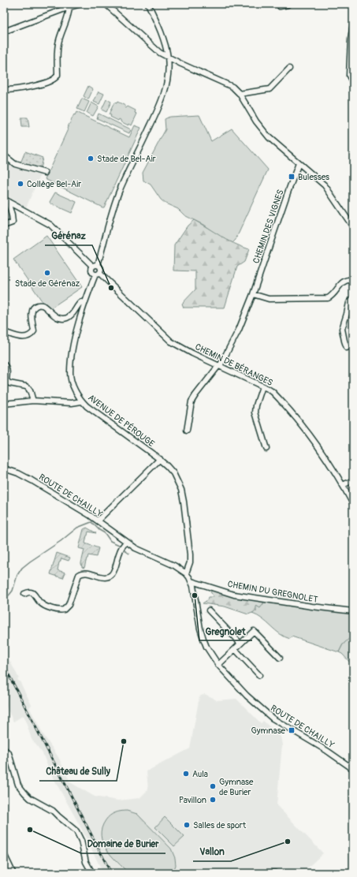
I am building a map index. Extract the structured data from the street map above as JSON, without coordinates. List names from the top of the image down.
{
  "streets": {
    "street": [
      "CHEMIN DES VIGNES",
      "CHEMIN DE BÉRANGES",
      "AVENUE DE PÉROUGE",
      "ROUTE DE CHAILLY",
      "CHEMIN DU GREGNOLET"
    ]
  },
  "crossings": [
    ["CHEMIN DES VIGNES", "CHEMIN DE BÉRANGES"],
    ["CHEMIN DE BÉRANGES", "AVENUE DE PÉROUGE"],
    ["AVENUE DE PÉROUGE", "ROUTE DE CHAILLY"],
    ["ROUTE DE CHAILLY", "CHEMIN DU GREGNOLET"]
  ],
  "places": {
    "other": [
      "Stade de Bel-Air",
      "Collège Bel-Air",
      "Stade de Gérénaz",
      "Gérénaz",
      "Gregnolet",
      "Château de Sully",
      "Aula",
      "Gymnase de Burier",
      "Pavillon",
      "Salles de sport",
      "Domaine de Burier",
      "Vallon"
    ],
    "transit": ["Bulesses", "Gymnase"]
  }
}
